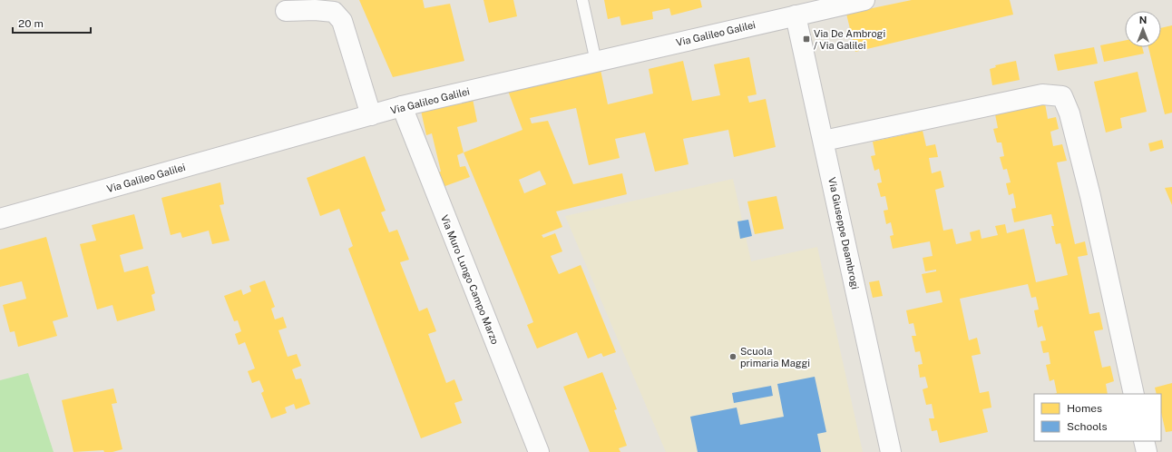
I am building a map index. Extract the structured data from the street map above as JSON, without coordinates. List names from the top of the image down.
{
  "streets": {
    "street": ["Via Galileo Galilei", "Via Giuseppe Deambrogi", "Via Muro Lungo Campo Marzo"]
  },
  "crossings": [
    ["Via Galileo Galilei", "Via Giuseppe Deambrogi"],
    ["Via Galileo Galilei", "Via Muro Lungo Campo Marzo"]
  ],
  "places": {
    "transit": ["Via De Ambrogi / Via Galilei"],
    "other": ["Scuola primaria Maggi"]
  },
  "legend": ["Homes", "Schools"],
  "scale_bar": "20 m",
  "north": "top"
}
